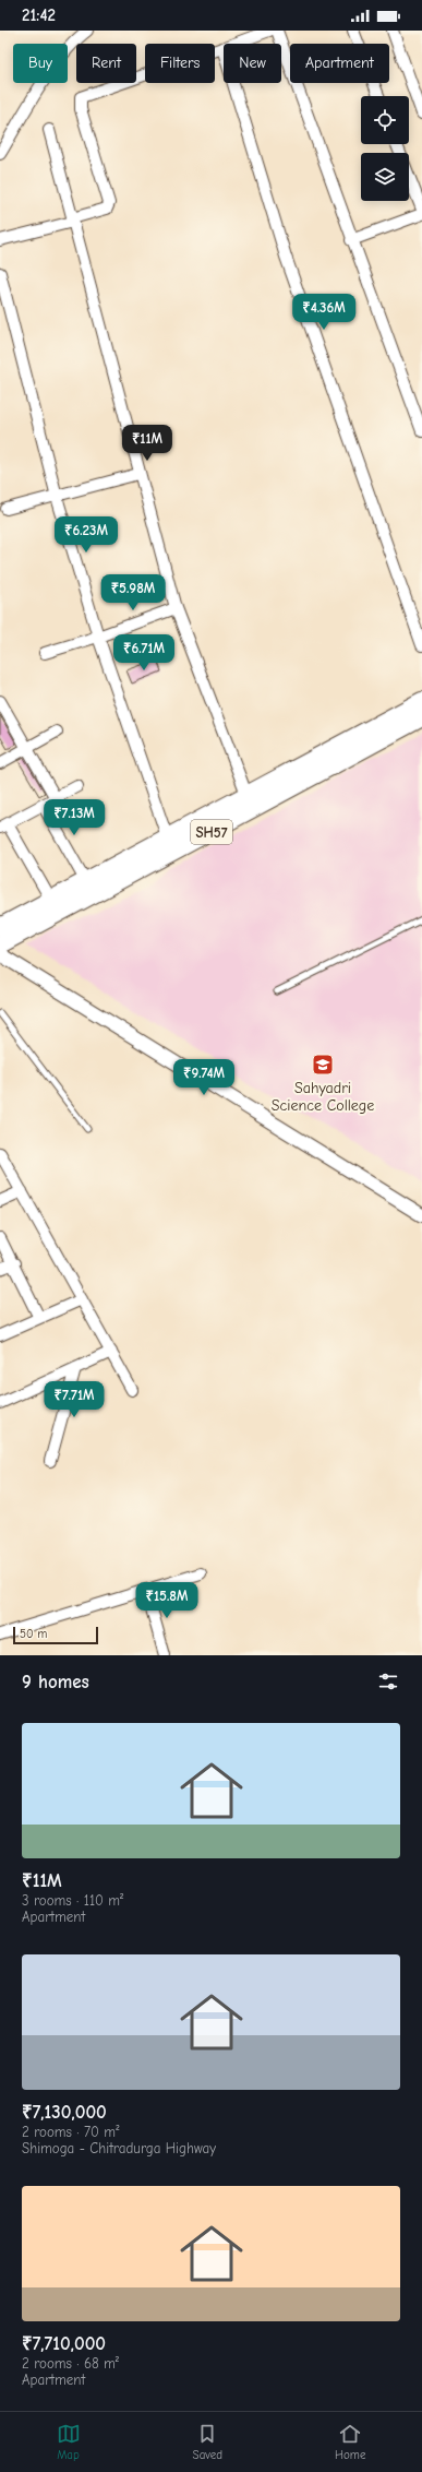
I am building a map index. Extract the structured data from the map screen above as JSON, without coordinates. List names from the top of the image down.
{
  "streets": {
    "main road": ["SH57"]
  },
  "places": {
    "school or university": ["Sahyadri Science College"]
  },
  "scale_bar": "50 m",
  "page": {
    "status": "21:42",
    "chip": [
      "Buy",
      "Rent",
      "Filters",
      "New",
      "Apartment"
    ],
    "price": [
      "₹4.36M",
      "₹11M",
      "₹6.23M",
      "₹5.98M",
      "₹6.71M",
      "₹7.13M",
      "₹9.74M",
      "₹7.71M",
      "₹15.8M"
    ],
    "scale": "50 m",
    "heading": "9 homes",
    "list": [
      {
        "name": "₹11M",
        "note": "3 rooms · 110 m² · Apartment"
      },
      {
        "name": "₹7,130,000",
        "note": "2 rooms · 70 m² · Shimoga - Chitradurga Highway"
      },
      {
        "name": "₹7,710,000",
        "note": "2 rooms · 68 m² · Apartment"
      }
    ],
    "tabs": ["Map", "Saved", "Home"]
  }
}
